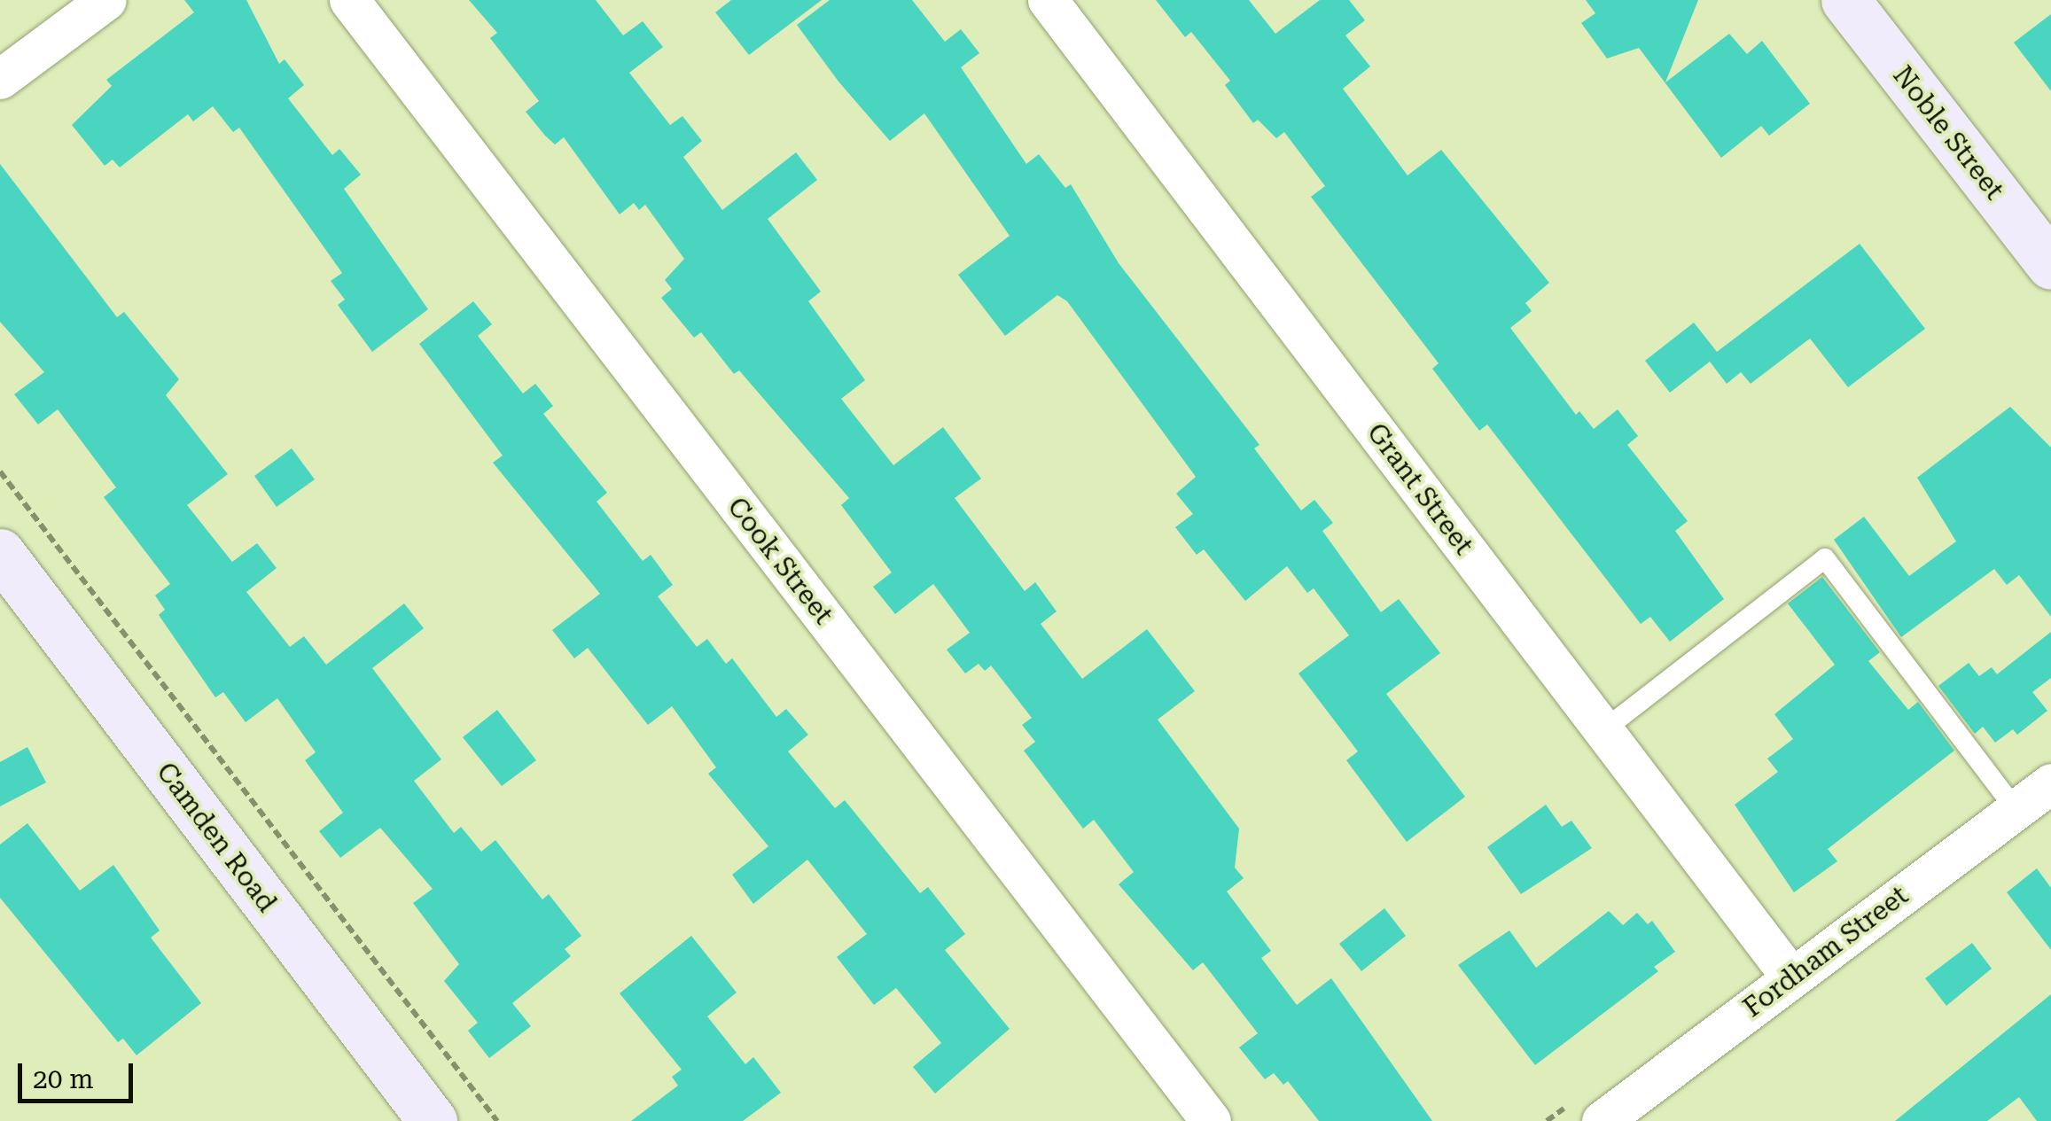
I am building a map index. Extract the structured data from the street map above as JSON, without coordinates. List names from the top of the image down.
{
  "streets": {
    "street": [
      "Noble Street",
      "Grant Street",
      "Cook Street",
      "Camden Road",
      "Fordham Street"
    ]
  },
  "crossings": [
    ["Grant Street", "Fordham Street"]
  ],
  "scale_bar": "20 m"
}
